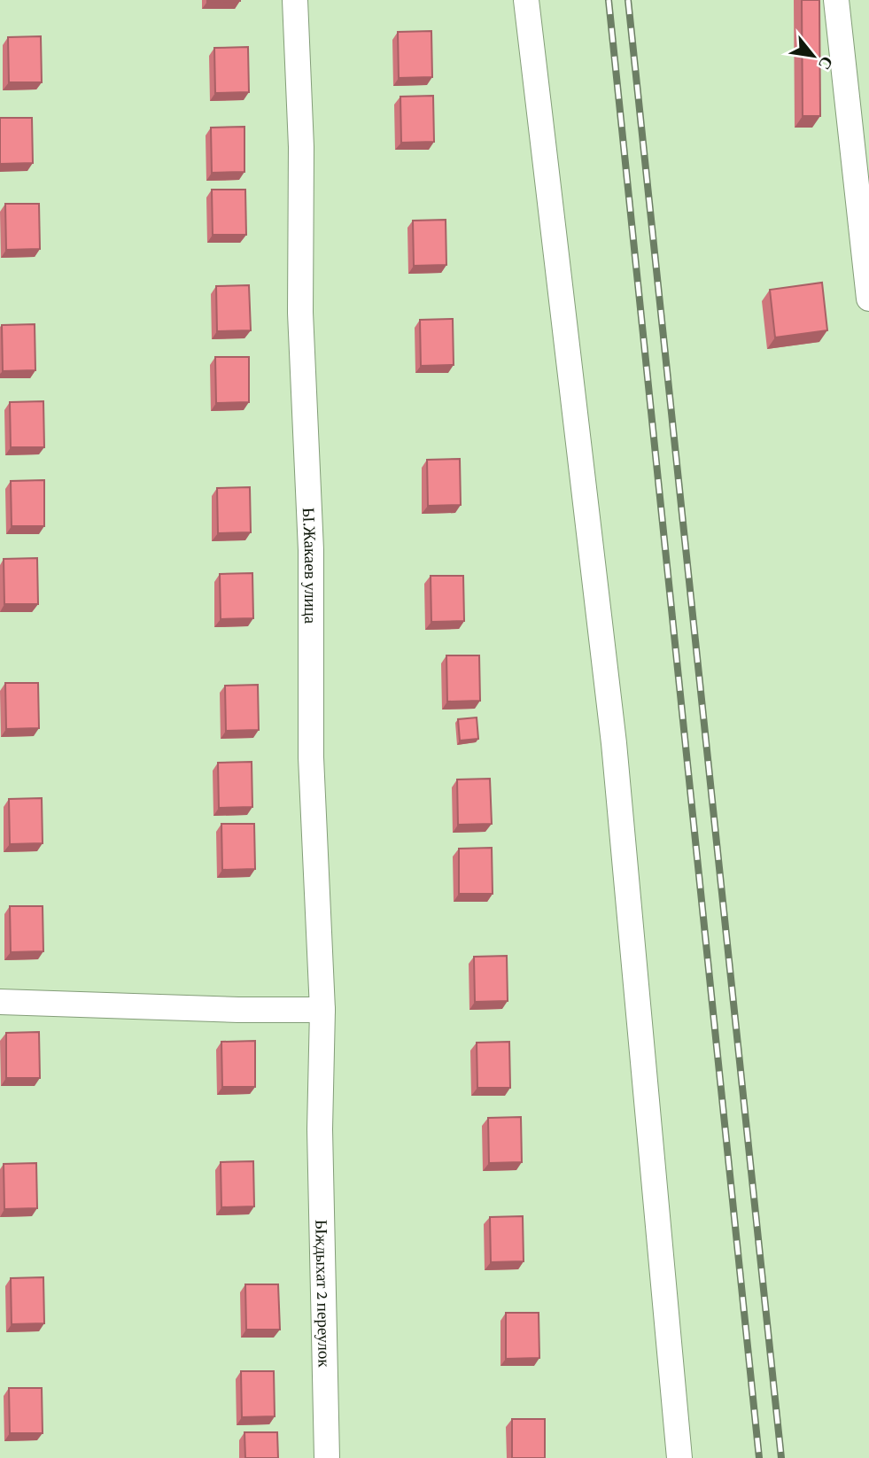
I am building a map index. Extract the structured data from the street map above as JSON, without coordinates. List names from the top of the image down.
{
  "streets": {
    "street": ["Ы.Жакаев улица", "Ыждыхат 2 переулок"]
  },
  "crossings": [
    ["Ы.Жакаев улица", "Ыждыхат 2 переулок"]
  ],
  "north": "bottom right"
}
